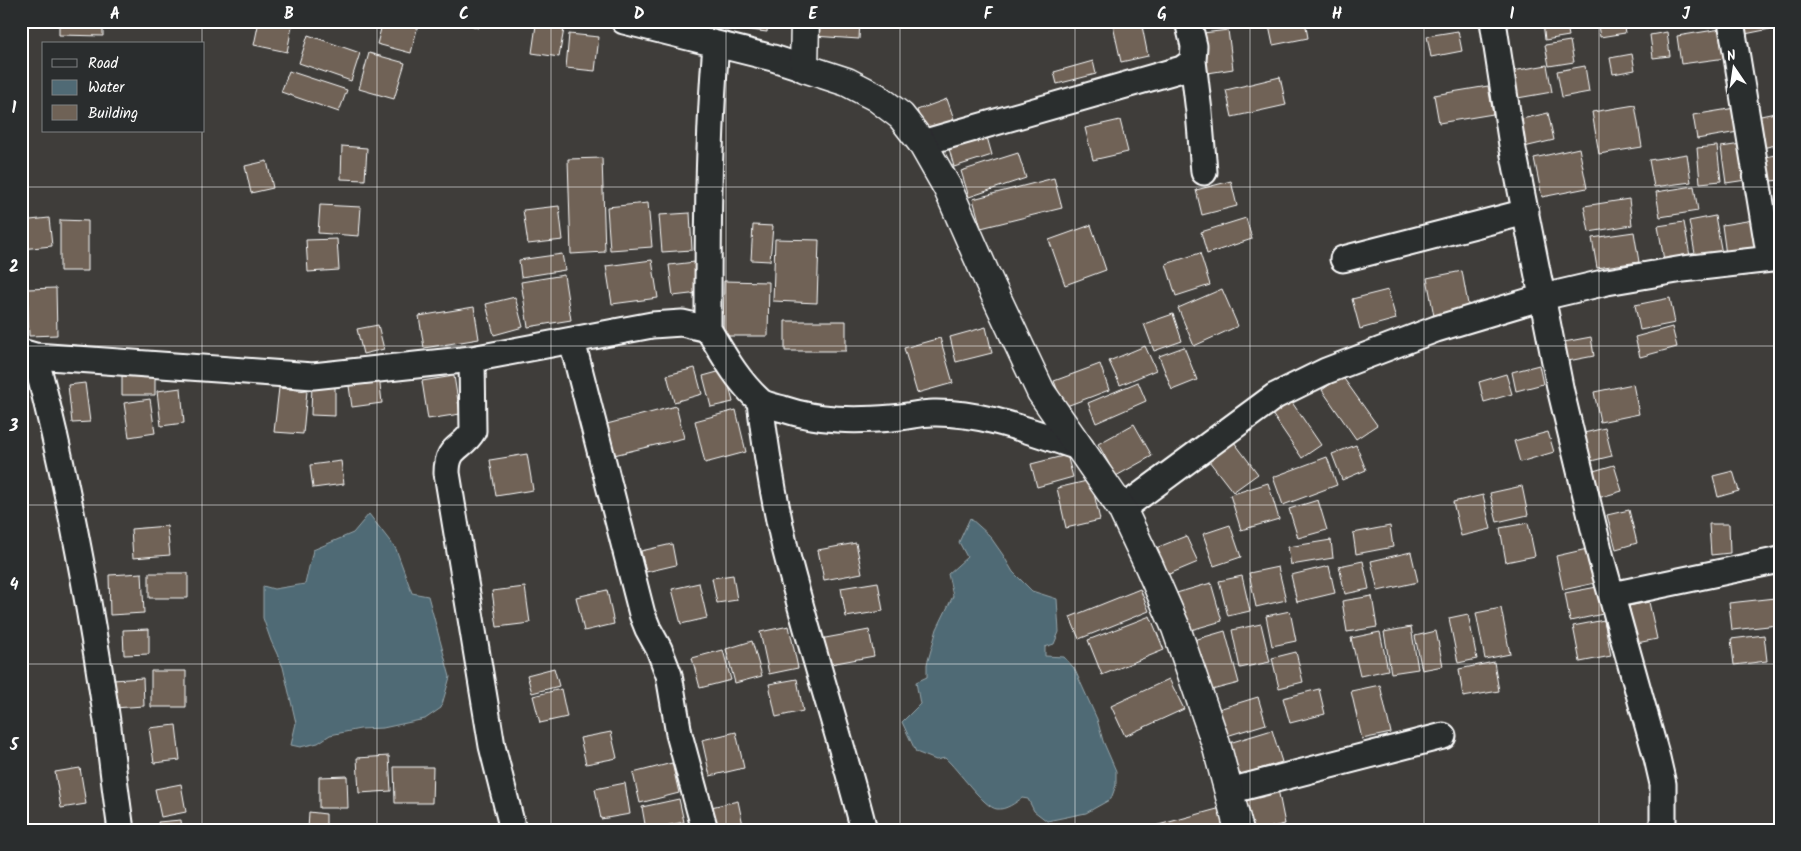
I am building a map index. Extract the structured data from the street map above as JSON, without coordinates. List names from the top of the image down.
{
  "legend": ["Road", "Water", "Building"],
  "north": "top",
  "grid": {
    "columns": [
      "A",
      "B",
      "C",
      "D",
      "E",
      "F",
      "G",
      "H",
      "I",
      "J"
    ],
    "rows": [
      "1",
      "2",
      "3",
      "4",
      "5"
    ]
  }
}
